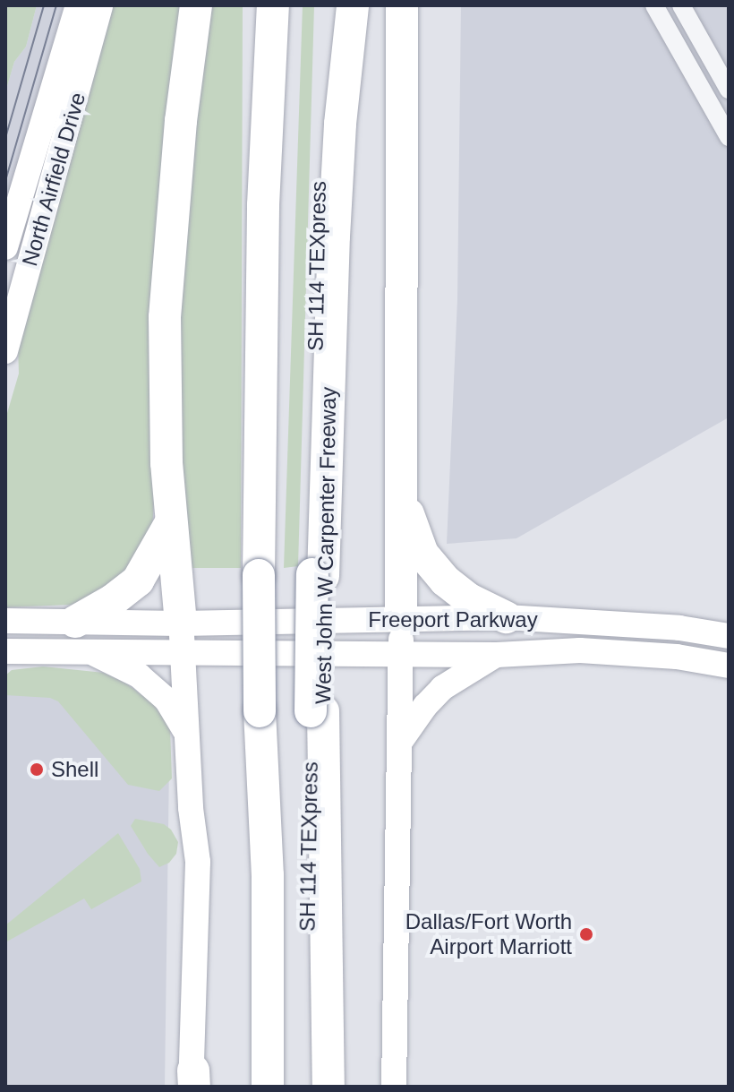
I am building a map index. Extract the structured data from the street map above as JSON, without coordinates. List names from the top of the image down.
{
  "streets": {
    "highway": ["SH 114 TEXpress", "West John W Carpenter Freeway"],
    "main road": ["North Airfield Drive", "Freeport Parkway"]
  },
  "crossings": [
    ["SH 114 TEXpress", "West John W Carpenter Freeway"]
  ],
  "places": ["Shell", "Dallas/Fort Worth Airport Marriott"]
}
